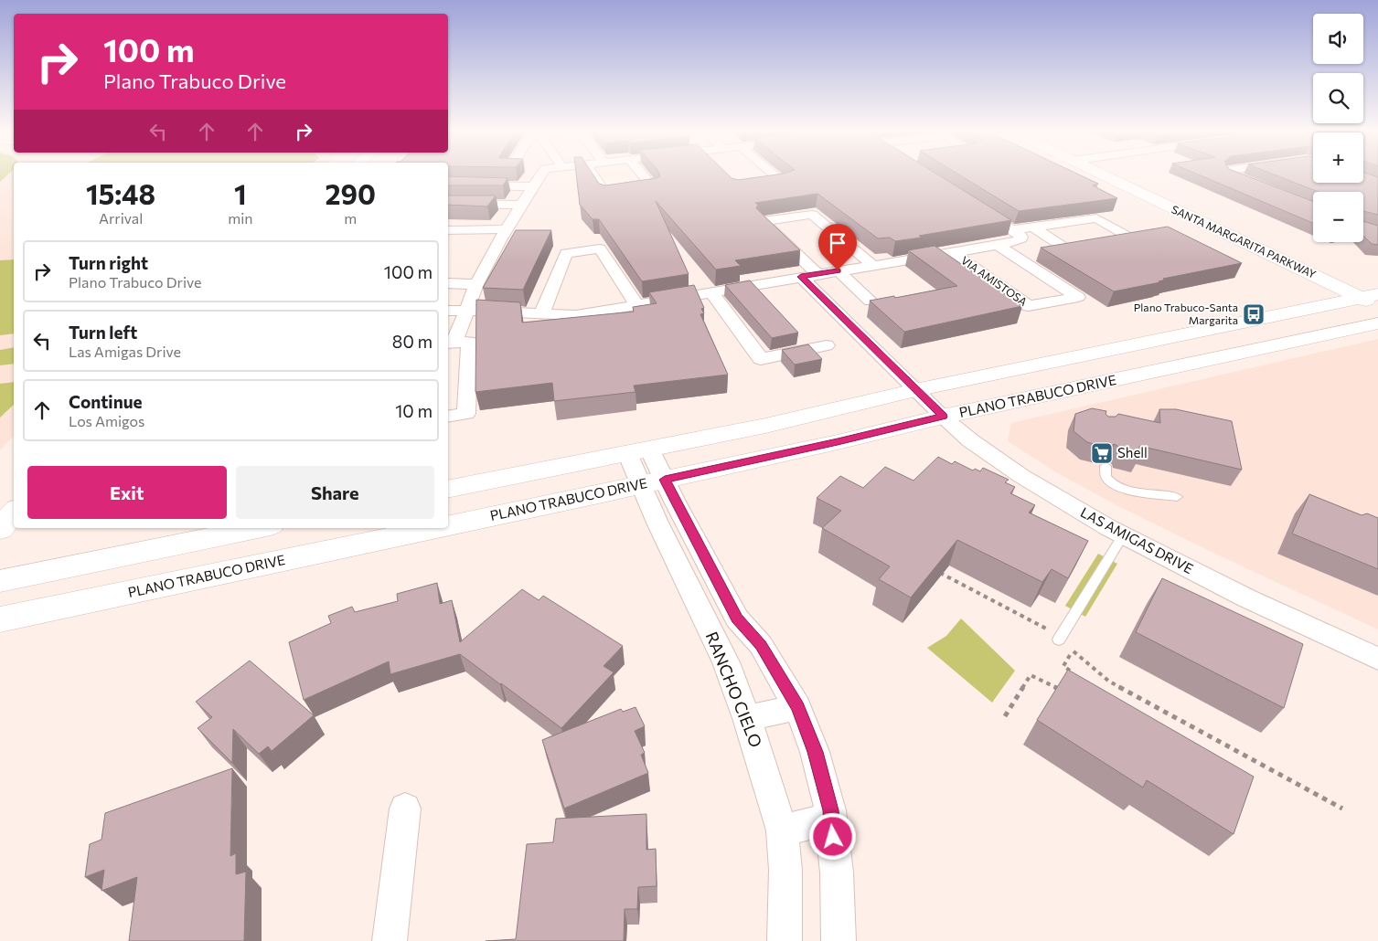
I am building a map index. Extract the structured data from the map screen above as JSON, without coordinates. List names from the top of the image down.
{
  "streets": {
    "main road": ["SANTA MARGARITA PARKWAY", "PLANO TRABUCO DRIVE"],
    "street": ["VIA AMISTOSA", "LAS AMIGAS DRIVE", "RANCHO CIELO"]
  },
  "crossings": [
    ["VIA AMISTOSA", "LAS AMIGAS DRIVE"],
    ["PLANO TRABUCO DRIVE", "LAS AMIGAS DRIVE"],
    ["PLANO TRABUCO DRIVE", "RANCHO CIELO"]
  ],
  "places": {
    "bus stop": ["Plano Trabuco-Santa Margarita"],
    "supermarket": ["Shell"]
  },
  "page": {
    "map_buttons": ["+", "−"],
    "turn": ["100 m", "Plano Trabuco Drive"],
    "eta": [
      "15:48",
      "Arrival",
      "1",
      "min",
      "290",
      "m"
    ],
    "list": [
      {
        "name": "Turn right",
        "note": "Plano Trabuco Drive",
        "value": "100 m"
      },
      {
        "name": "Turn left",
        "note": "Las Amigas Drive",
        "value": "80 m"
      },
      {
        "name": "Continue",
        "note": "Los Amigos",
        "value": "10 m"
      }
    ],
    "buttons": ["Exit", "Share"]
  }
}
